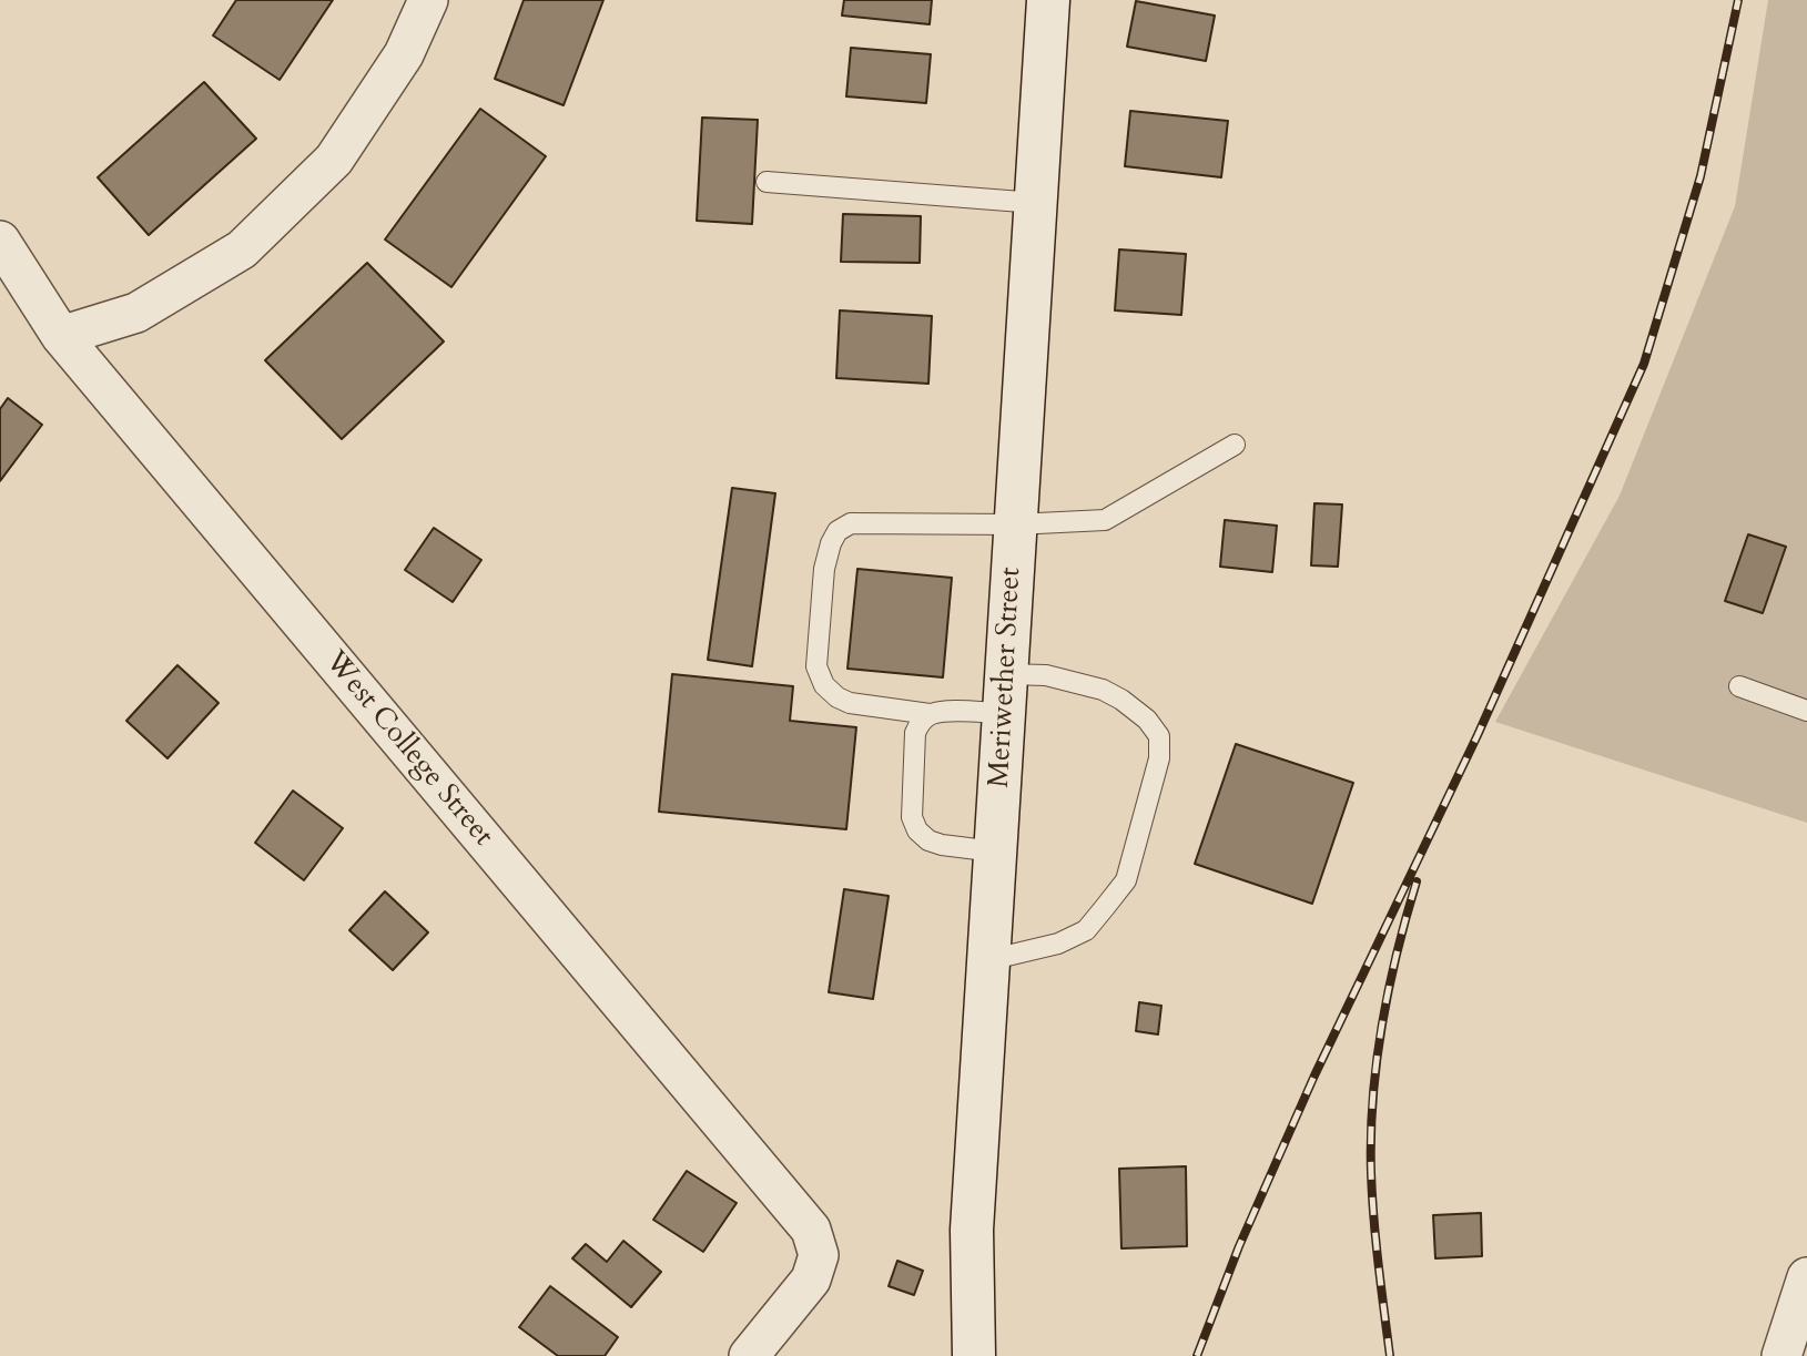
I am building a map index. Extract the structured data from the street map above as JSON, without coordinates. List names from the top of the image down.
{
  "streets": {
    "street": ["Meriwether Street", "West College Street"]
  }
}
